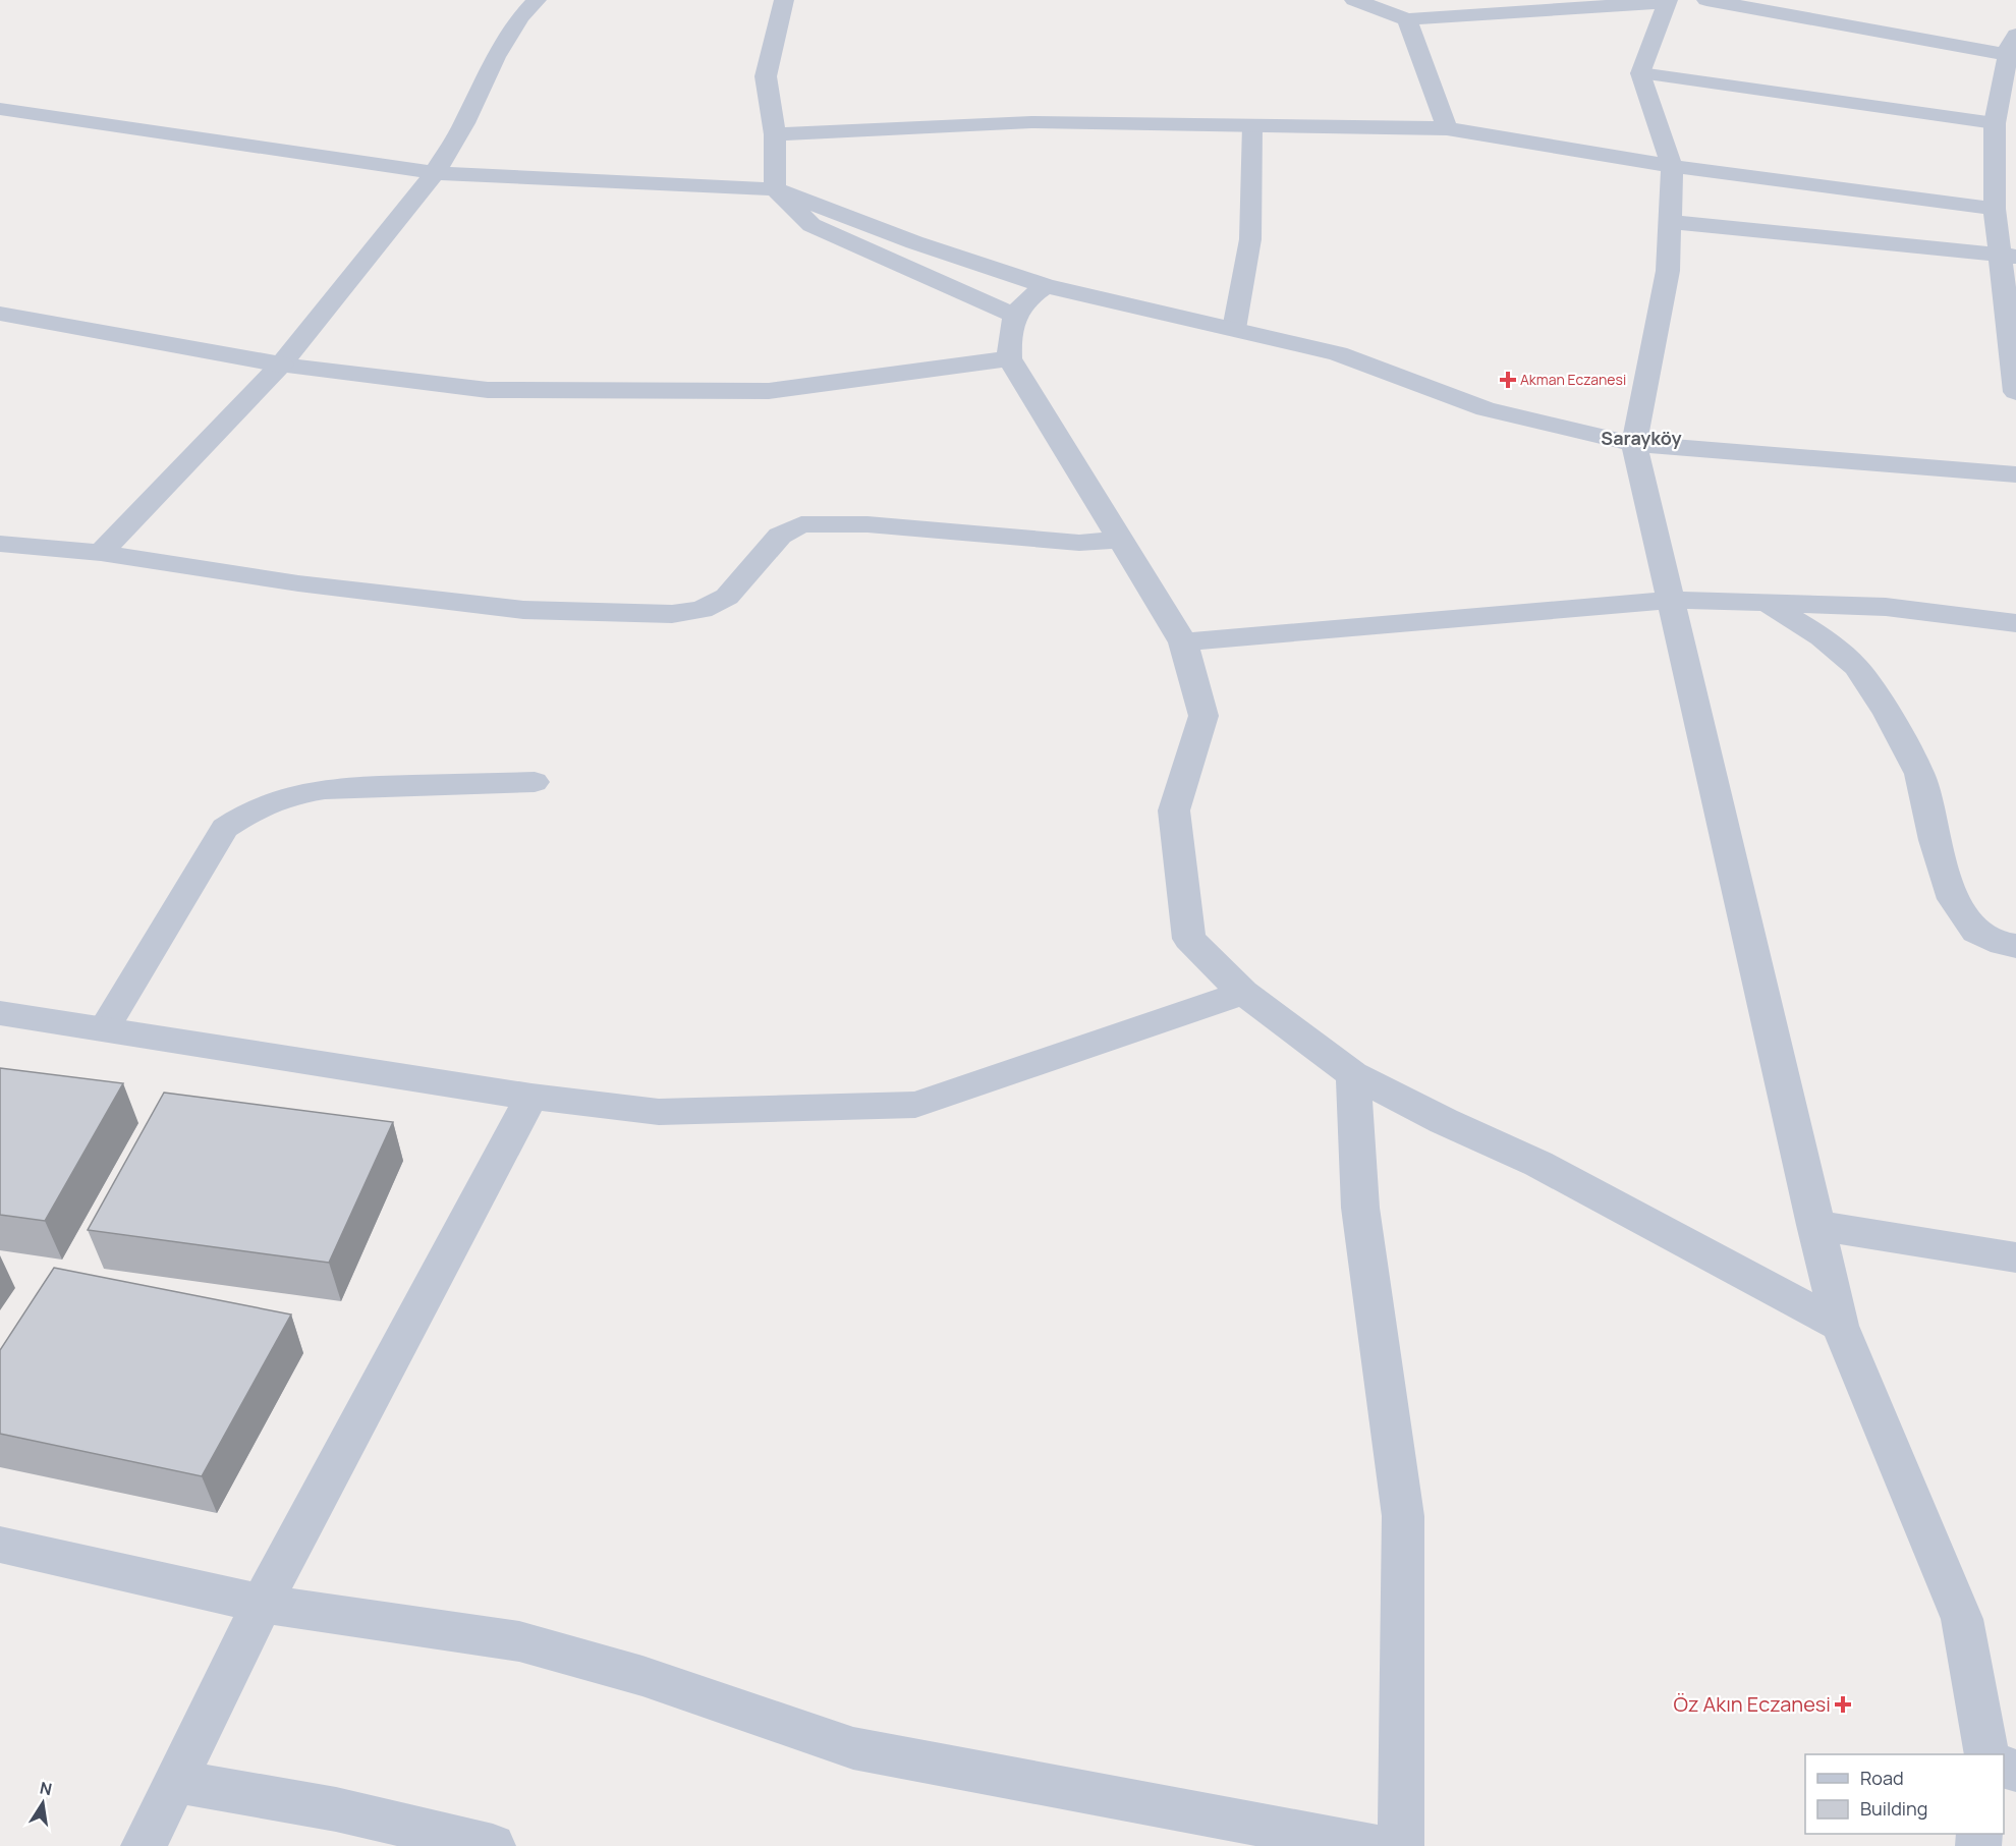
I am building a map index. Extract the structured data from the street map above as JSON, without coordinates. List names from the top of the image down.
{
  "districts": ["Sarayköy"],
  "places": {
    "health": ["Akman Eczanesi", "Öz Akın Eczanesi"]
  },
  "legend": ["Road", "Building"],
  "north": "top"
}
